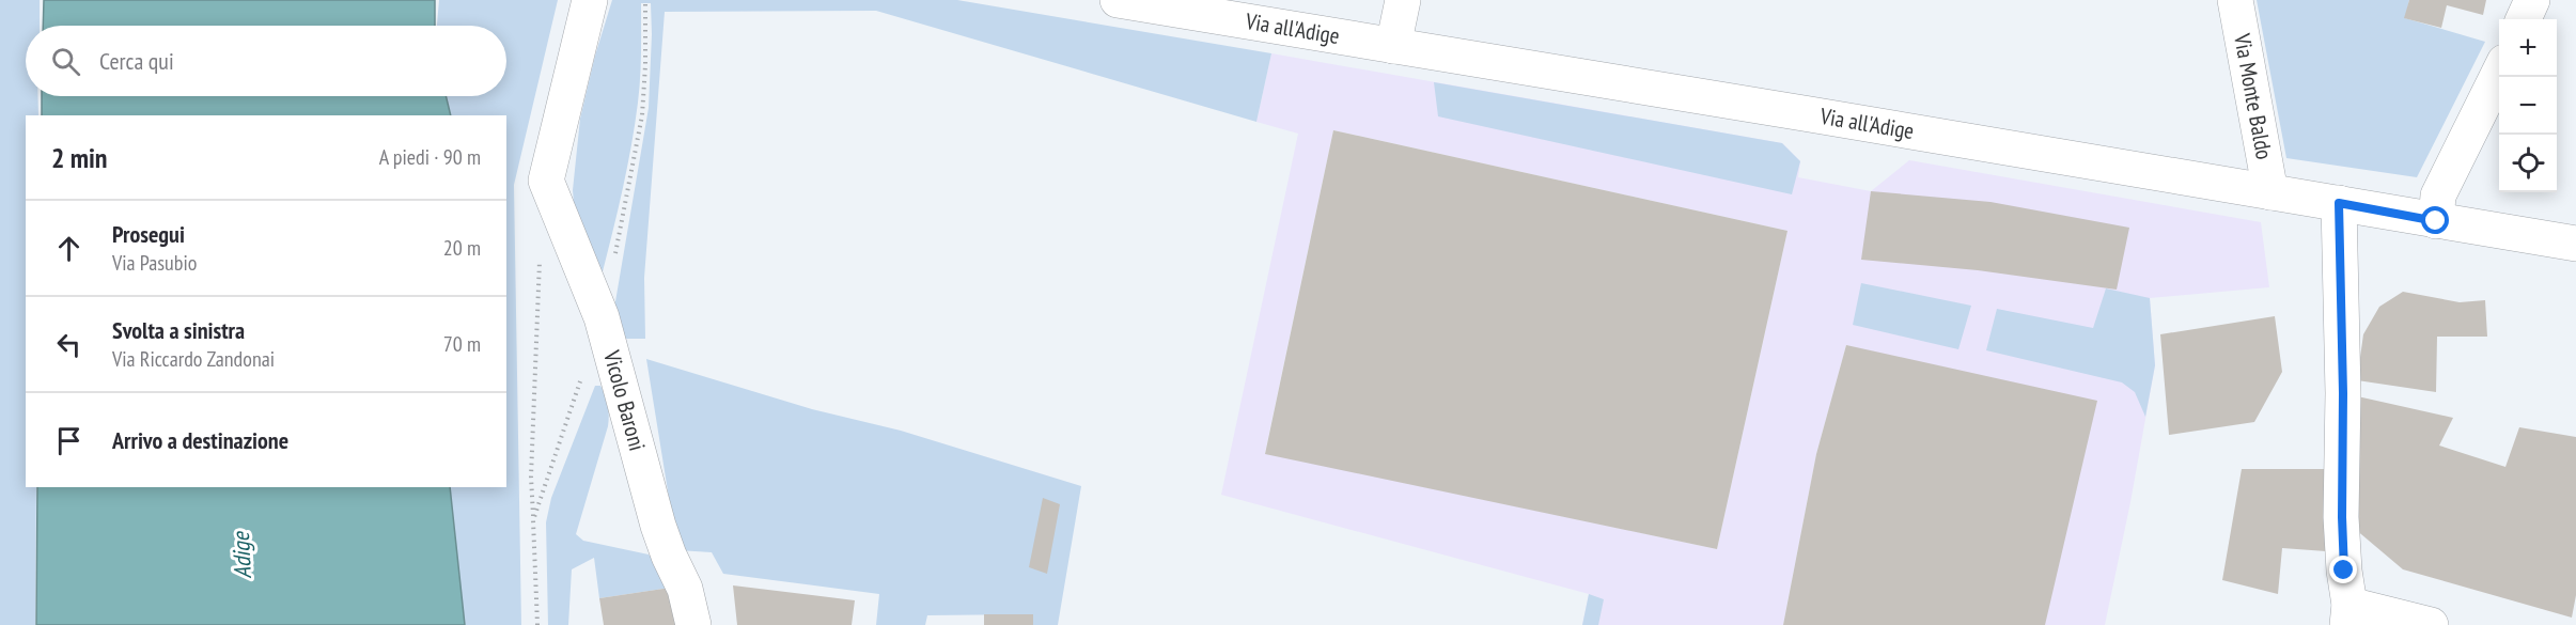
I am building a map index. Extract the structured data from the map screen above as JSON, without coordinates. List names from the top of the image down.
{
  "streets": {
    "street": ["Via all'Adige", "Via Monte Baldo", "Vicolo Baroni"]
  },
  "crossings": [
    ["Via all'Adige", "Via Monte Baldo"]
  ],
  "water": ["Adige"],
  "page": {
    "map_buttons": ["+", "−"],
    "search": "Cerca qui",
    "heading": ["2 min", "A piedi · 90 m"],
    "list": [
      ["Prosegui", "Via Pasubio", "20 m"],
      ["Svolta a sinistra", "Via Riccardo Zandonai", "70 m"],
      "Arrivo a destinazione"
    ]
  }
}
